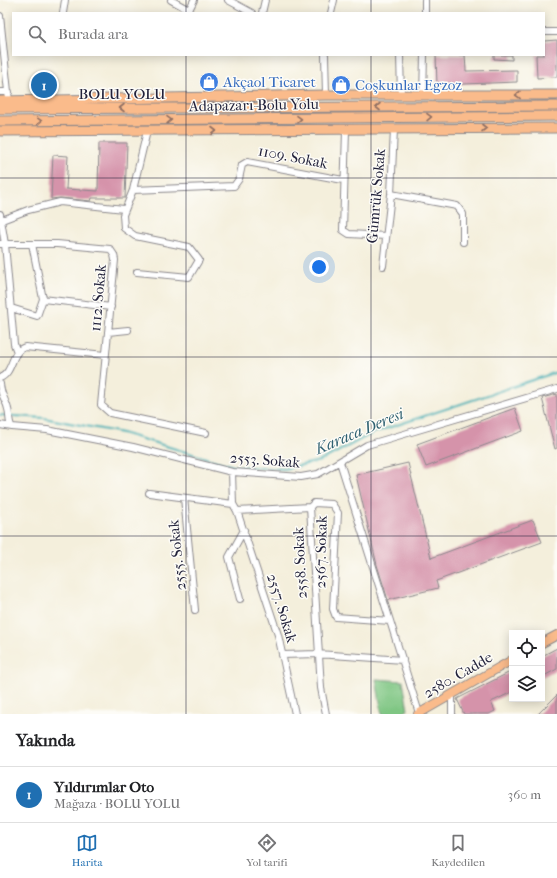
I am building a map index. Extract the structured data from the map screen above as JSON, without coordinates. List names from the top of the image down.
{
  "streets": {
    "highway": ["BOLU YOLU", "Adapazarı-Bolu Yolu"],
    "main road": ["2580. Cadde"],
    "street": [
      "1109. Sokak",
      "Gümrük Sokak",
      "1112. Sokak",
      "2553. Sokak",
      "2567. Sokak",
      "2555. Sokak",
      "2558. Sokak",
      "2557. Sokak"
    ]
  },
  "crossings": [
    ["2567. Sokak", "2558. Sokak"]
  ],
  "water": ["Karaca Deresi"],
  "places": {
    "shop": ["Akçaol Ticaret", "Coşkunlar Egzoz"]
  },
  "page": {
    "search": "Burada ara",
    "pins": "1",
    "heading": "Yakında",
    "list": [
      {
        "mark": "1",
        "name": "Yıldırımlar Oto",
        "note": "Mağaza · BOLU YOLU",
        "value": "360 m"
      }
    ],
    "nav": ["Harita", "Yol tarifi", "Kaydedilen"]
  }
}
